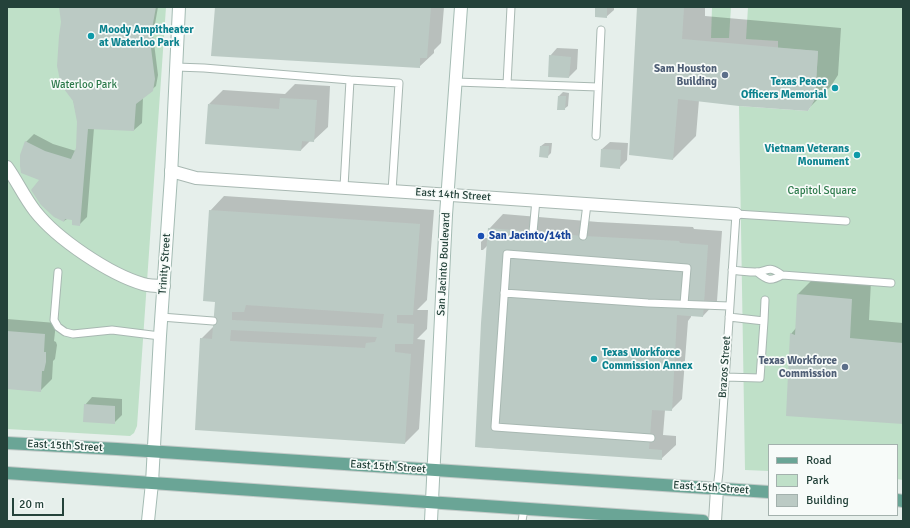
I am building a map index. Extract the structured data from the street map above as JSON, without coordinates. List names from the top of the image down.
{
  "streets": {
    "main road": [
      "East 14th Street",
      "Trinity Street",
      "San Jacinto Boulevard",
      "Brazos Street",
      "East 15th Street"
    ]
  },
  "crossings": [
    ["East 14th Street", "Trinity Street"],
    ["East 14th Street", "San Jacinto Boulevard"],
    ["East 14th Street", "Brazos Street"],
    ["Trinity Street", "East 15th Street"],
    ["San Jacinto Boulevard", "East 15th Street"],
    ["Brazos Street", "East 15th Street"]
  ],
  "parks": ["Waterloo Park", "Capitol Square"],
  "places": [
    "Moody Ampitheater at Waterloo Park",
    "Sam Houston Building",
    "Texas Peace Officers Memorial",
    "Vietnam Veterans Monument",
    "San Jacinto/14th",
    "Texas Workforce Commission Annex",
    "Texas Workforce Commission"
  ],
  "legend": ["Road", "Park", "Building"],
  "scale_bar": "20 m"
}
